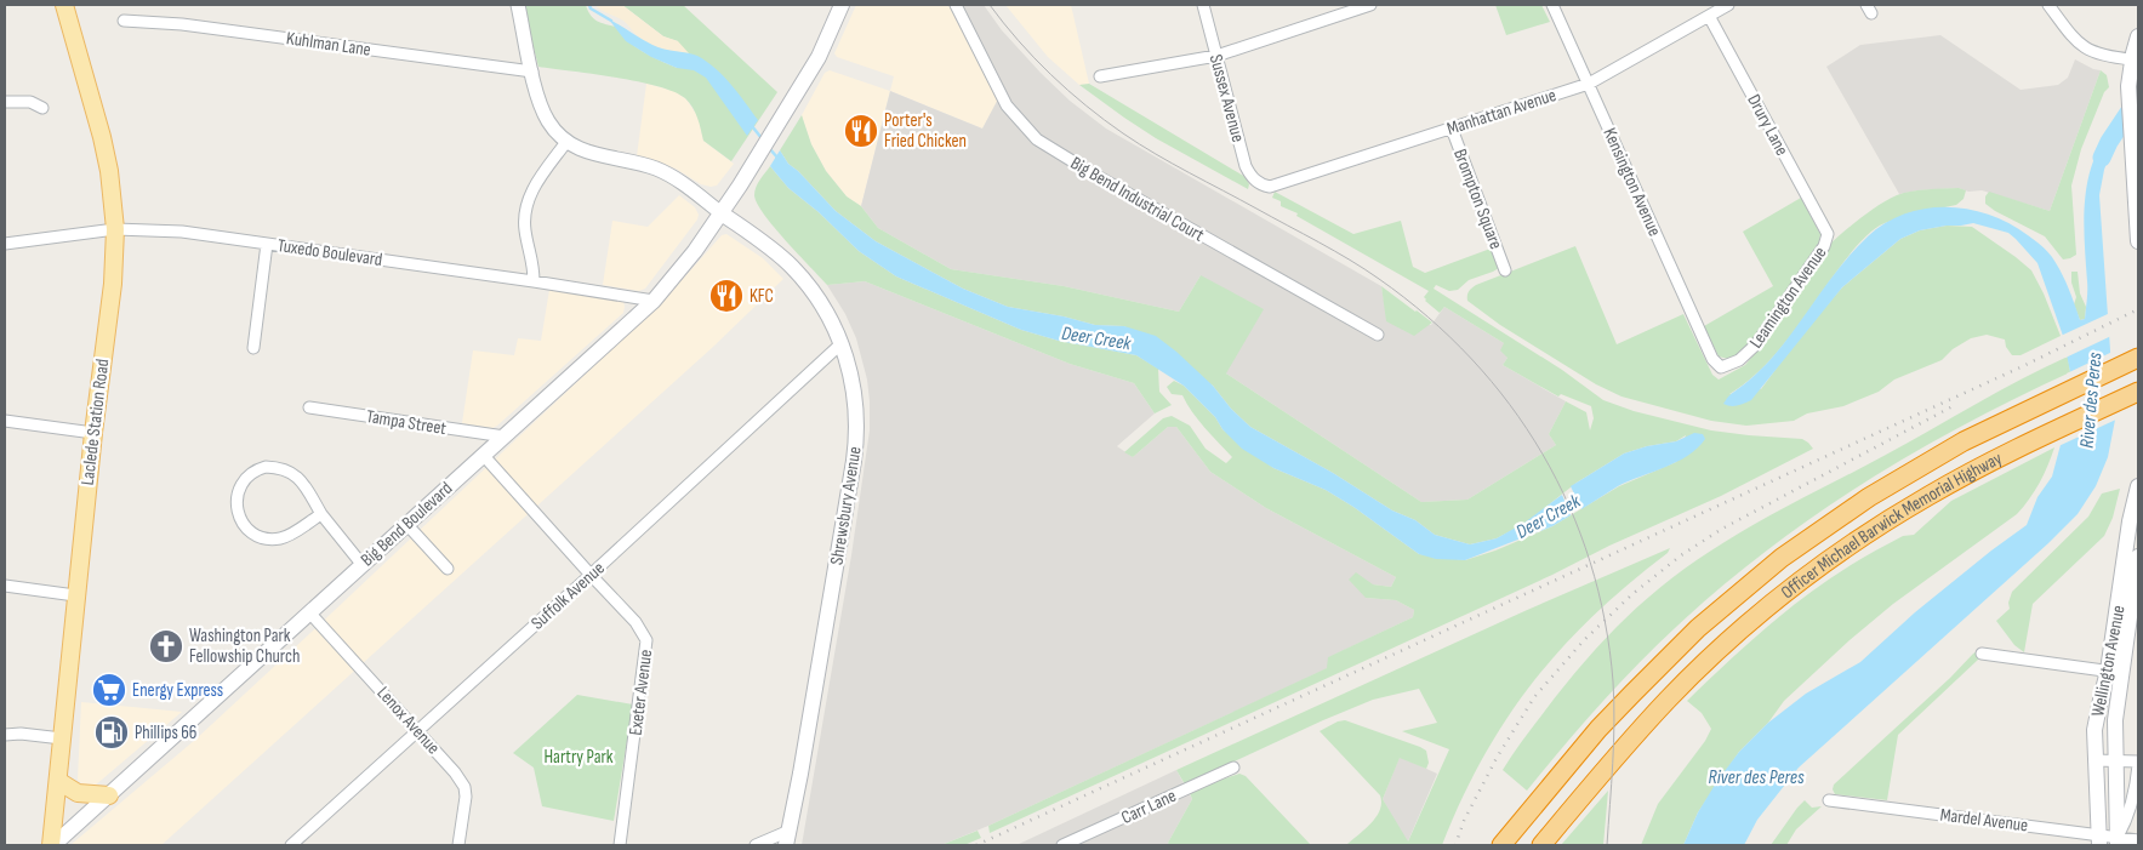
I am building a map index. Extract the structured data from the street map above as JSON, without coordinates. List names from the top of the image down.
{
  "streets": {
    "highway": ["Officer Michael Barwick Memorial Highway"],
    "main road": [
      "Laclede Station Road",
      "Shrewsbury Avenue",
      "Big Bend Boulevard",
      "Wellington Avenue"
    ],
    "street": [
      "Kuhlman Lane",
      "Sussex Avenue",
      "Manhattan Avenue",
      "Drury Lane",
      "Kensington Avenue",
      "Big Bend Industrial Court",
      "Brompton Square",
      "Tuxedo Boulevard",
      "Leamington Avenue",
      "Tampa Street",
      "Suffolk Avenue",
      "Exeter Avenue",
      "Lenox Avenue",
      "Carr Lane",
      "Mardel Avenue"
    ]
  },
  "crossings": [
    ["Sussex Avenue", "Manhattan Avenue"],
    ["Manhattan Avenue", "Drury Lane"],
    ["Manhattan Avenue", "Kensington Avenue"],
    ["Manhattan Avenue", "Brompton Square"],
    ["Drury Lane", "Leamington Avenue"],
    ["Kensington Avenue", "Leamington Avenue"],
    ["Tuxedo Boulevard", "Laclede Station Road"],
    ["Tuxedo Boulevard", "Big Bend Boulevard"],
    ["Laclede Station Road", "Big Bend Boulevard"],
    ["Tampa Street", "Big Bend Boulevard"],
    ["Shrewsbury Avenue", "Big Bend Boulevard"],
    ["Shrewsbury Avenue", "Suffolk Avenue"],
    ["Big Bend Boulevard", "Exeter Avenue"],
    ["Big Bend Boulevard", "Lenox Avenue"],
    ["Suffolk Avenue", "Exeter Avenue"],
    ["Suffolk Avenue", "Lenox Avenue"],
    ["Wellington Avenue", "Mardel Avenue"]
  ],
  "water": ["Deer Creek", "River des Peres"],
  "parks": ["Hartry Park"],
  "places": {
    "restaurant": ["Porter's Fried Chicken", "KFC"],
    "church": ["Washington Park Fellowship Church"],
    "supermarket": ["Energy Express"],
    "fuel station": ["Phillips 66"]
  }
}
